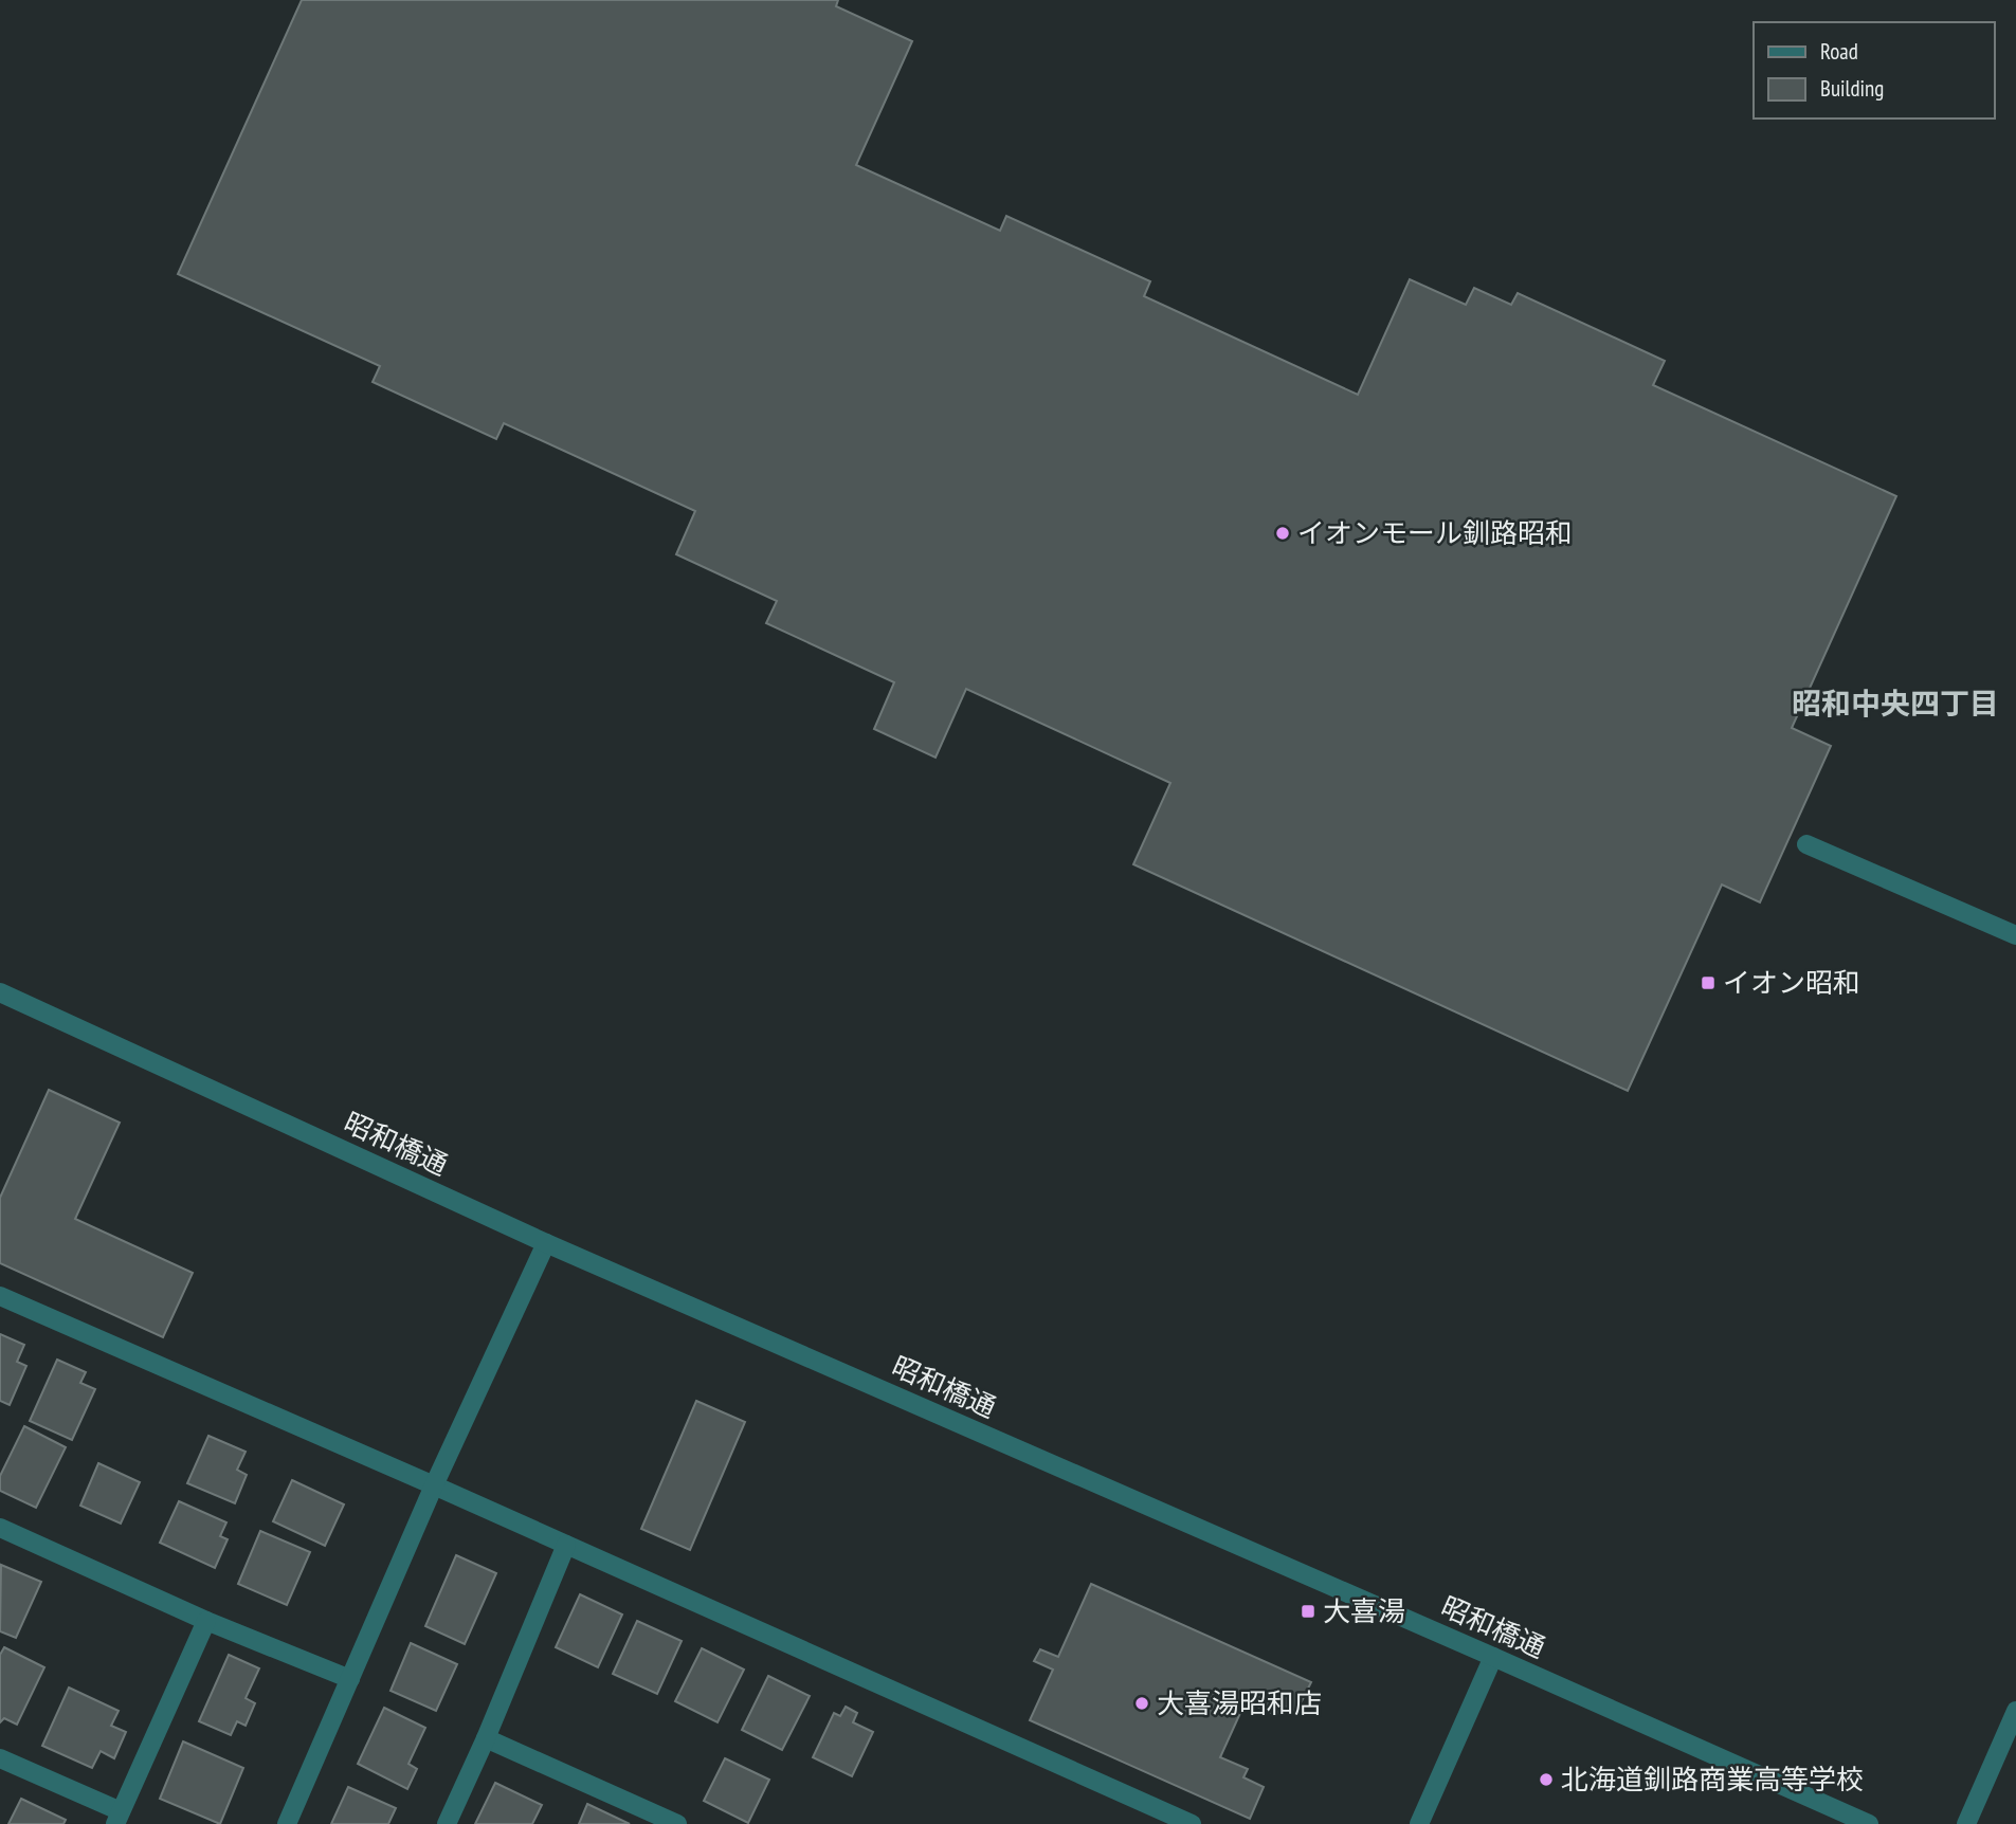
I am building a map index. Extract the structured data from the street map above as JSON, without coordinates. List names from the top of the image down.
{
  "streets": {
    "street": ["昭和橋通"]
  },
  "districts": ["昭和中央四丁目"],
  "places": {
    "other": ["イオンモール釧路昭和", "大喜湯昭和店", "北海道釧路商業高等学校"],
    "transit": ["イオン昭和", "大喜湯"]
  },
  "legend": ["Road", "Building"]
}
